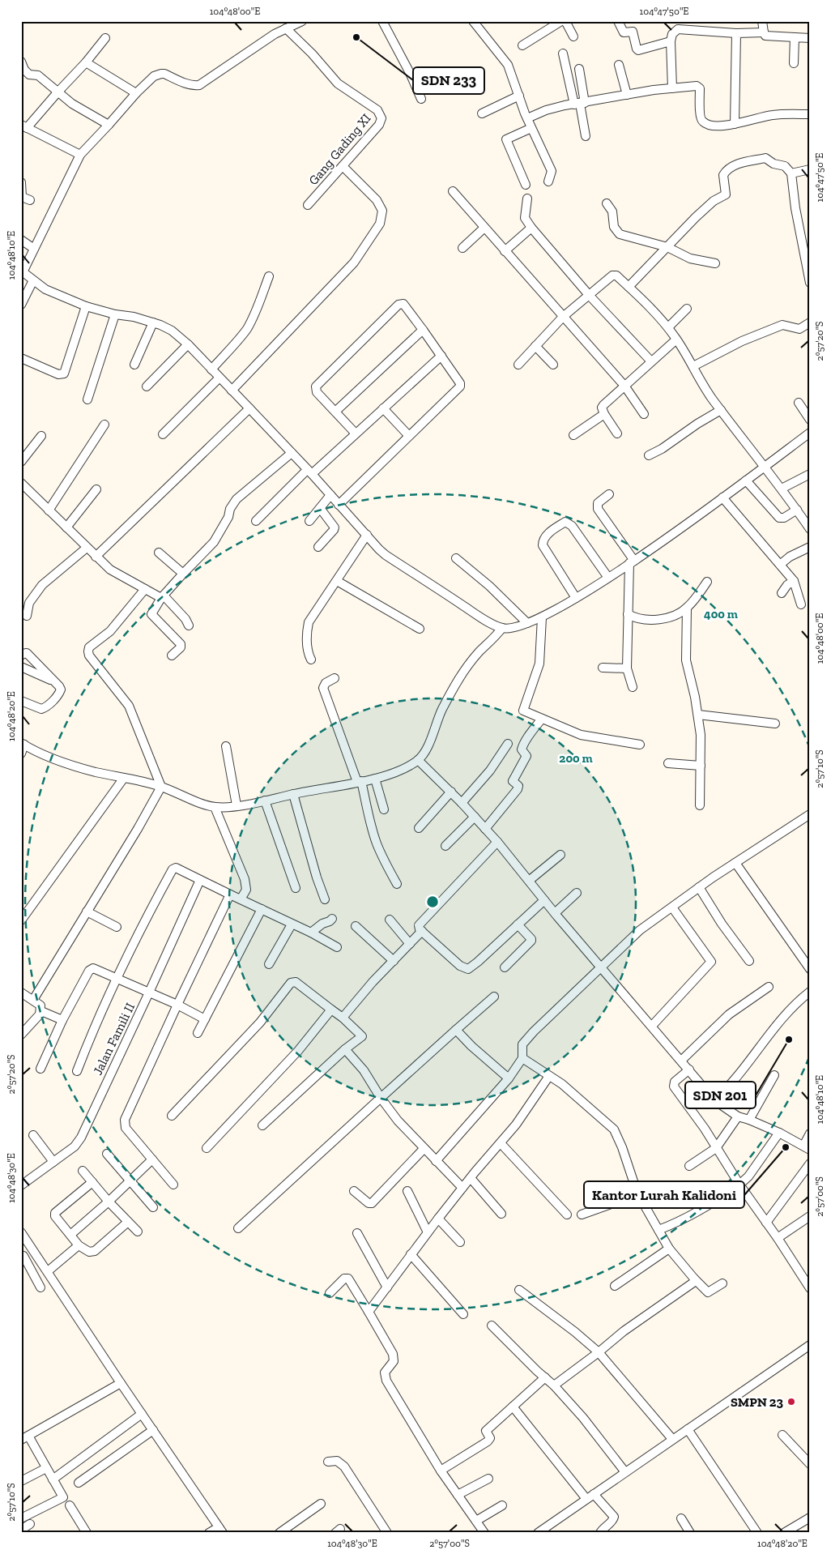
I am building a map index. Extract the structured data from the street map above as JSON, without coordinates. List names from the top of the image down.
{
  "streets": {
    "street": ["Gang Gading XI", "Jalan Famili II"]
  },
  "places": [
    "SDN 233",
    "SDN 201",
    "Kantor Lurah Kalidoni",
    "SMPN 23"
  ],
  "coordinates": [
    "104°48'00\"E",
    "104°47'50\"E",
    "104°48'10\"E",
    "2°57'20\"S",
    "104°48'20\"E",
    "2°57'10\"S",
    "104°48'30\"E",
    "2°57'00\"S"
  ],
  "rings": ["400 m", "200 m"]
}
